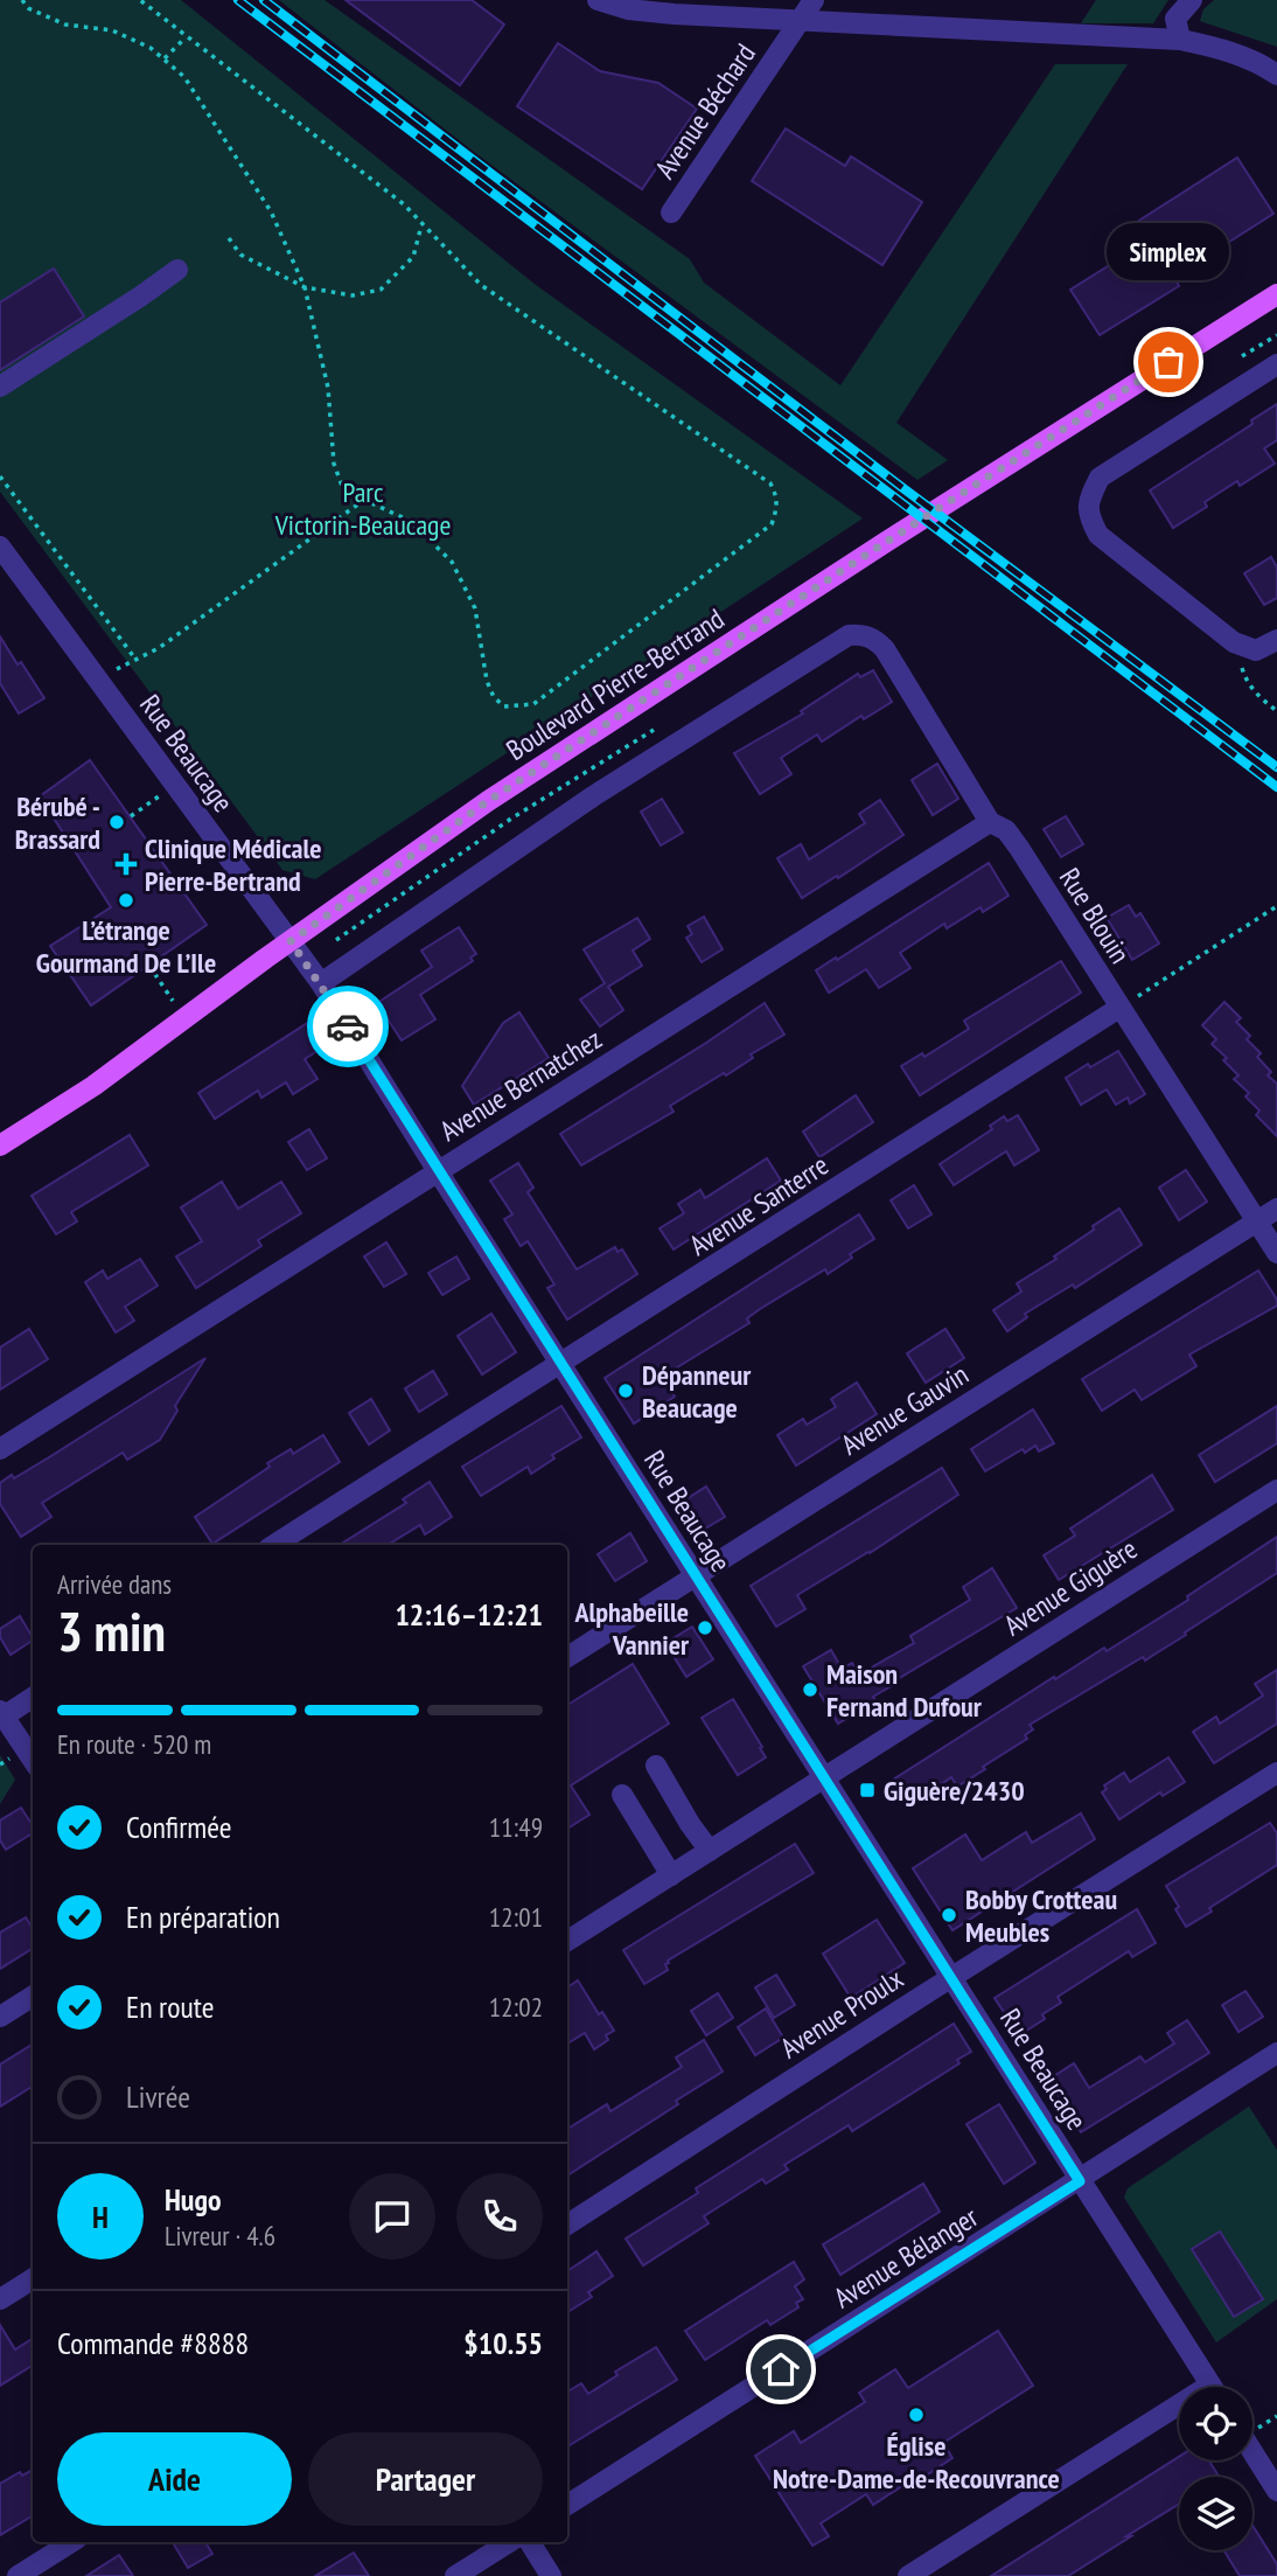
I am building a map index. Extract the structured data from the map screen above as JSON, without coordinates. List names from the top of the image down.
{
  "streets": {
    "main road": ["Boulevard Pierre-Bertrand"],
    "street": [
      "Avenue Béchard",
      "Rue Beaucage",
      "Rue Blouin",
      "Avenue Bernatchez",
      "Avenue Santerre",
      "Avenue Gauvin",
      "Avenue Giguère",
      "Avenue Proulx",
      "Avenue Bélanger"
    ]
  },
  "crossings": [
    ["Boulevard Pierre-Bertrand", "Rue Beaucage"],
    ["Rue Beaucage", "Rue Blouin"],
    ["Rue Beaucage", "Avenue Bernatchez"],
    ["Rue Beaucage", "Avenue Santerre"],
    ["Rue Beaucage", "Avenue Gauvin"],
    ["Rue Beaucage", "Avenue Giguère"],
    ["Rue Beaucage", "Avenue Proulx"],
    ["Rue Beaucage", "Avenue Bélanger"],
    ["Rue Blouin", "Avenue Bernatchez"],
    ["Rue Blouin", "Avenue Santerre"],
    ["Rue Blouin", "Avenue Gauvin"]
  ],
  "parks": ["Parc Victorin-Beaucage"],
  "places": {
    "other": [
      "Simplex",
      "Bérubé - Brassard",
      "L’étrange Gourmand De L’Ile",
      "Dépanneur Beaucage",
      "Alphabeille Vannier",
      "Maison Fernand Dufour",
      "Bobby Crotteau Meubles",
      "Église Notre-Dame-de-Recouvrance"
    ],
    "health": ["Clinique Médicale Pierre-Bertrand"],
    "transit": ["Giguère/2430"]
  },
  "page": {
    "bubble": "Simplex",
    "heading": ["3 min", "Arrivée dans", "12:16–12:21"],
    "panel": [
      "Hugo",
      "Livreur · 4.6",
      "Commande #8888",
      "$10.55"
    ],
    "bar": "En route · 520 m",
    "list": [
      ["Confirmée", "11:49"],
      ["En préparation", "12:01"],
      ["En route", "12:02"],
      "Livrée"
    ],
    "round": "H",
    "buttons": ["Aide", "Partager"]
  }
}
